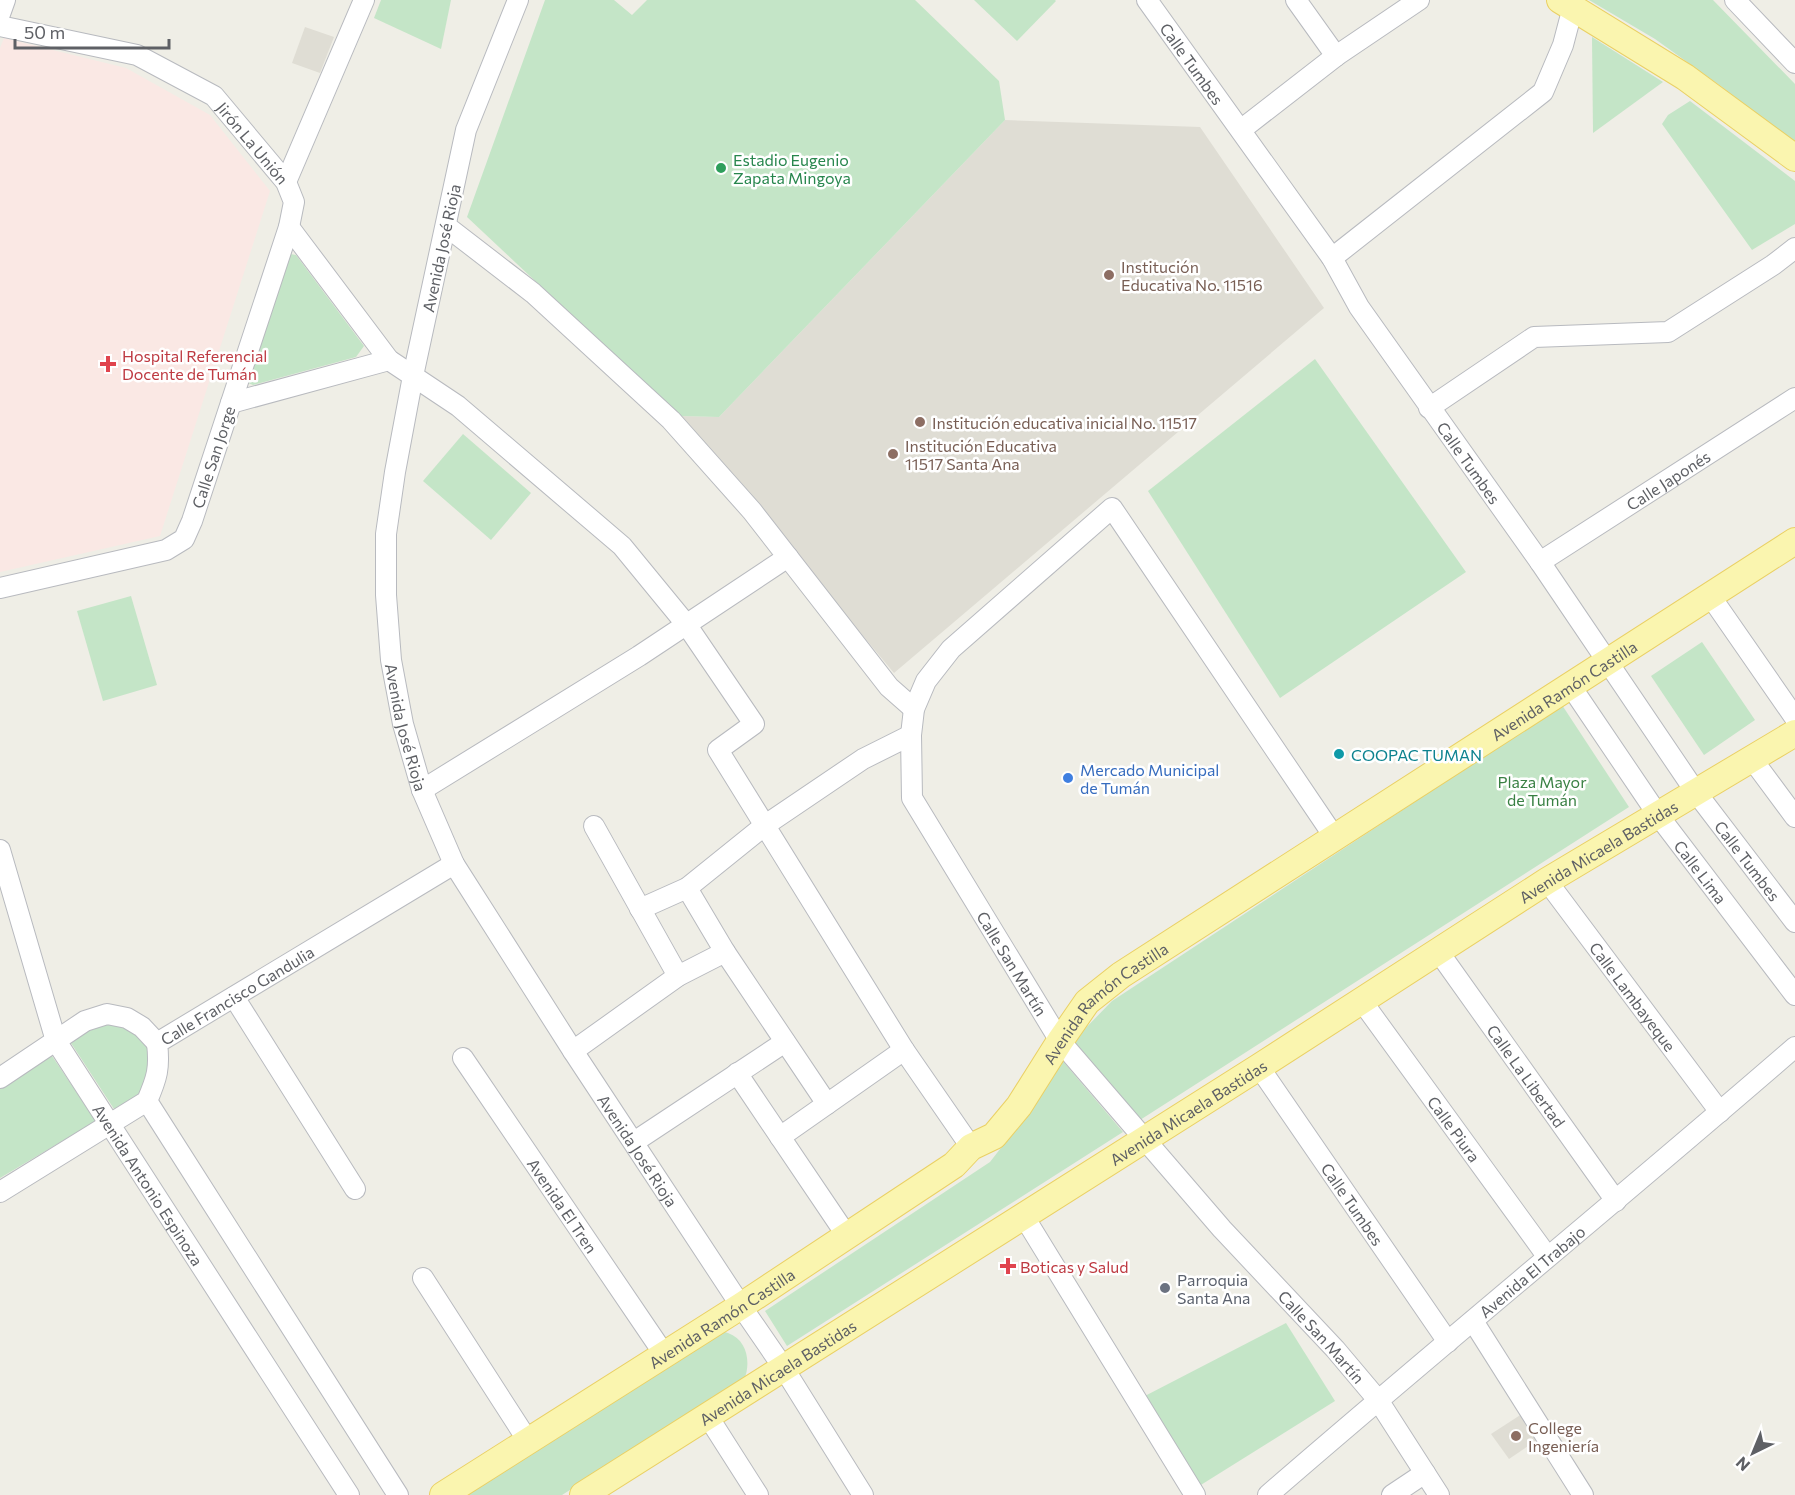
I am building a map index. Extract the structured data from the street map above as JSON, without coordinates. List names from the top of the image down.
{
  "streets": {
    "main road": ["Avenida Ramón Castilla", "Avenida Micaela Bastidas"],
    "street": [
      "Calle Tumbes",
      "Jirón La Unión",
      "Avenida José Rioja",
      "Calle San Jorge",
      "Calle Japonés",
      "Calle Lima",
      "Calle San Martín",
      "Calle Francisco Gandulia",
      "Calle Lambayeque",
      "Calle La Libertad",
      "Calle Piura",
      "Avenida Antonio Espinoza",
      "Avenida El Tren",
      "Avenida El Trabajo"
    ]
  },
  "crossings": [
    ["Calle Tumbes", "Calle Japonés"],
    ["Calle Tumbes", "Avenida Ramón Castilla"],
    ["Calle Tumbes", "Avenida Micaela Bastidas"],
    ["Calle Tumbes", "Avenida El Trabajo"],
    ["Jirón La Unión", "Calle San Jorge"],
    ["Avenida José Rioja", "Avenida Ramón Castilla"],
    ["Avenida José Rioja", "Avenida Micaela Bastidas"],
    ["Avenida José Rioja", "Calle Francisco Gandulia"],
    ["Avenida Ramón Castilla", "Calle Lima"],
    ["Avenida Ramón Castilla", "Calle San Martín"],
    ["Avenida Ramón Castilla", "Avenida El Tren"],
    ["Avenida Micaela Bastidas", "Calle Lima"],
    ["Avenida Micaela Bastidas", "Calle San Martín"],
    ["Avenida Micaela Bastidas", "Calle Lambayeque"],
    ["Avenida Micaela Bastidas", "Calle La Libertad"],
    ["Avenida Micaela Bastidas", "Calle Piura"],
    ["Calle San Martín", "Avenida El Trabajo"],
    ["Calle Lambayeque", "Avenida El Trabajo"],
    ["Calle La Libertad", "Avenida El Trabajo"],
    ["Calle Piura", "Avenida El Trabajo"]
  ],
  "parks": ["Plaza Mayor de Tumán"],
  "places": {
    "other": [
      "Estadio Eugenio Zapata Mingoya",
      "Institución Educativa No. 11516",
      "Institución educativa inicial No. 11517",
      "Institución Educativa 11517 Santa Ana",
      "COOPAC TUMAN",
      "Mercado Municipal de Tumán",
      "Parroquia Santa Ana",
      "College Ingeniería"
    ],
    "health": ["Hospital Referencial Docente de Tumán", "Boticas y Salud"]
  },
  "scale_bar": "50 m",
  "north": "bottom left"
}
